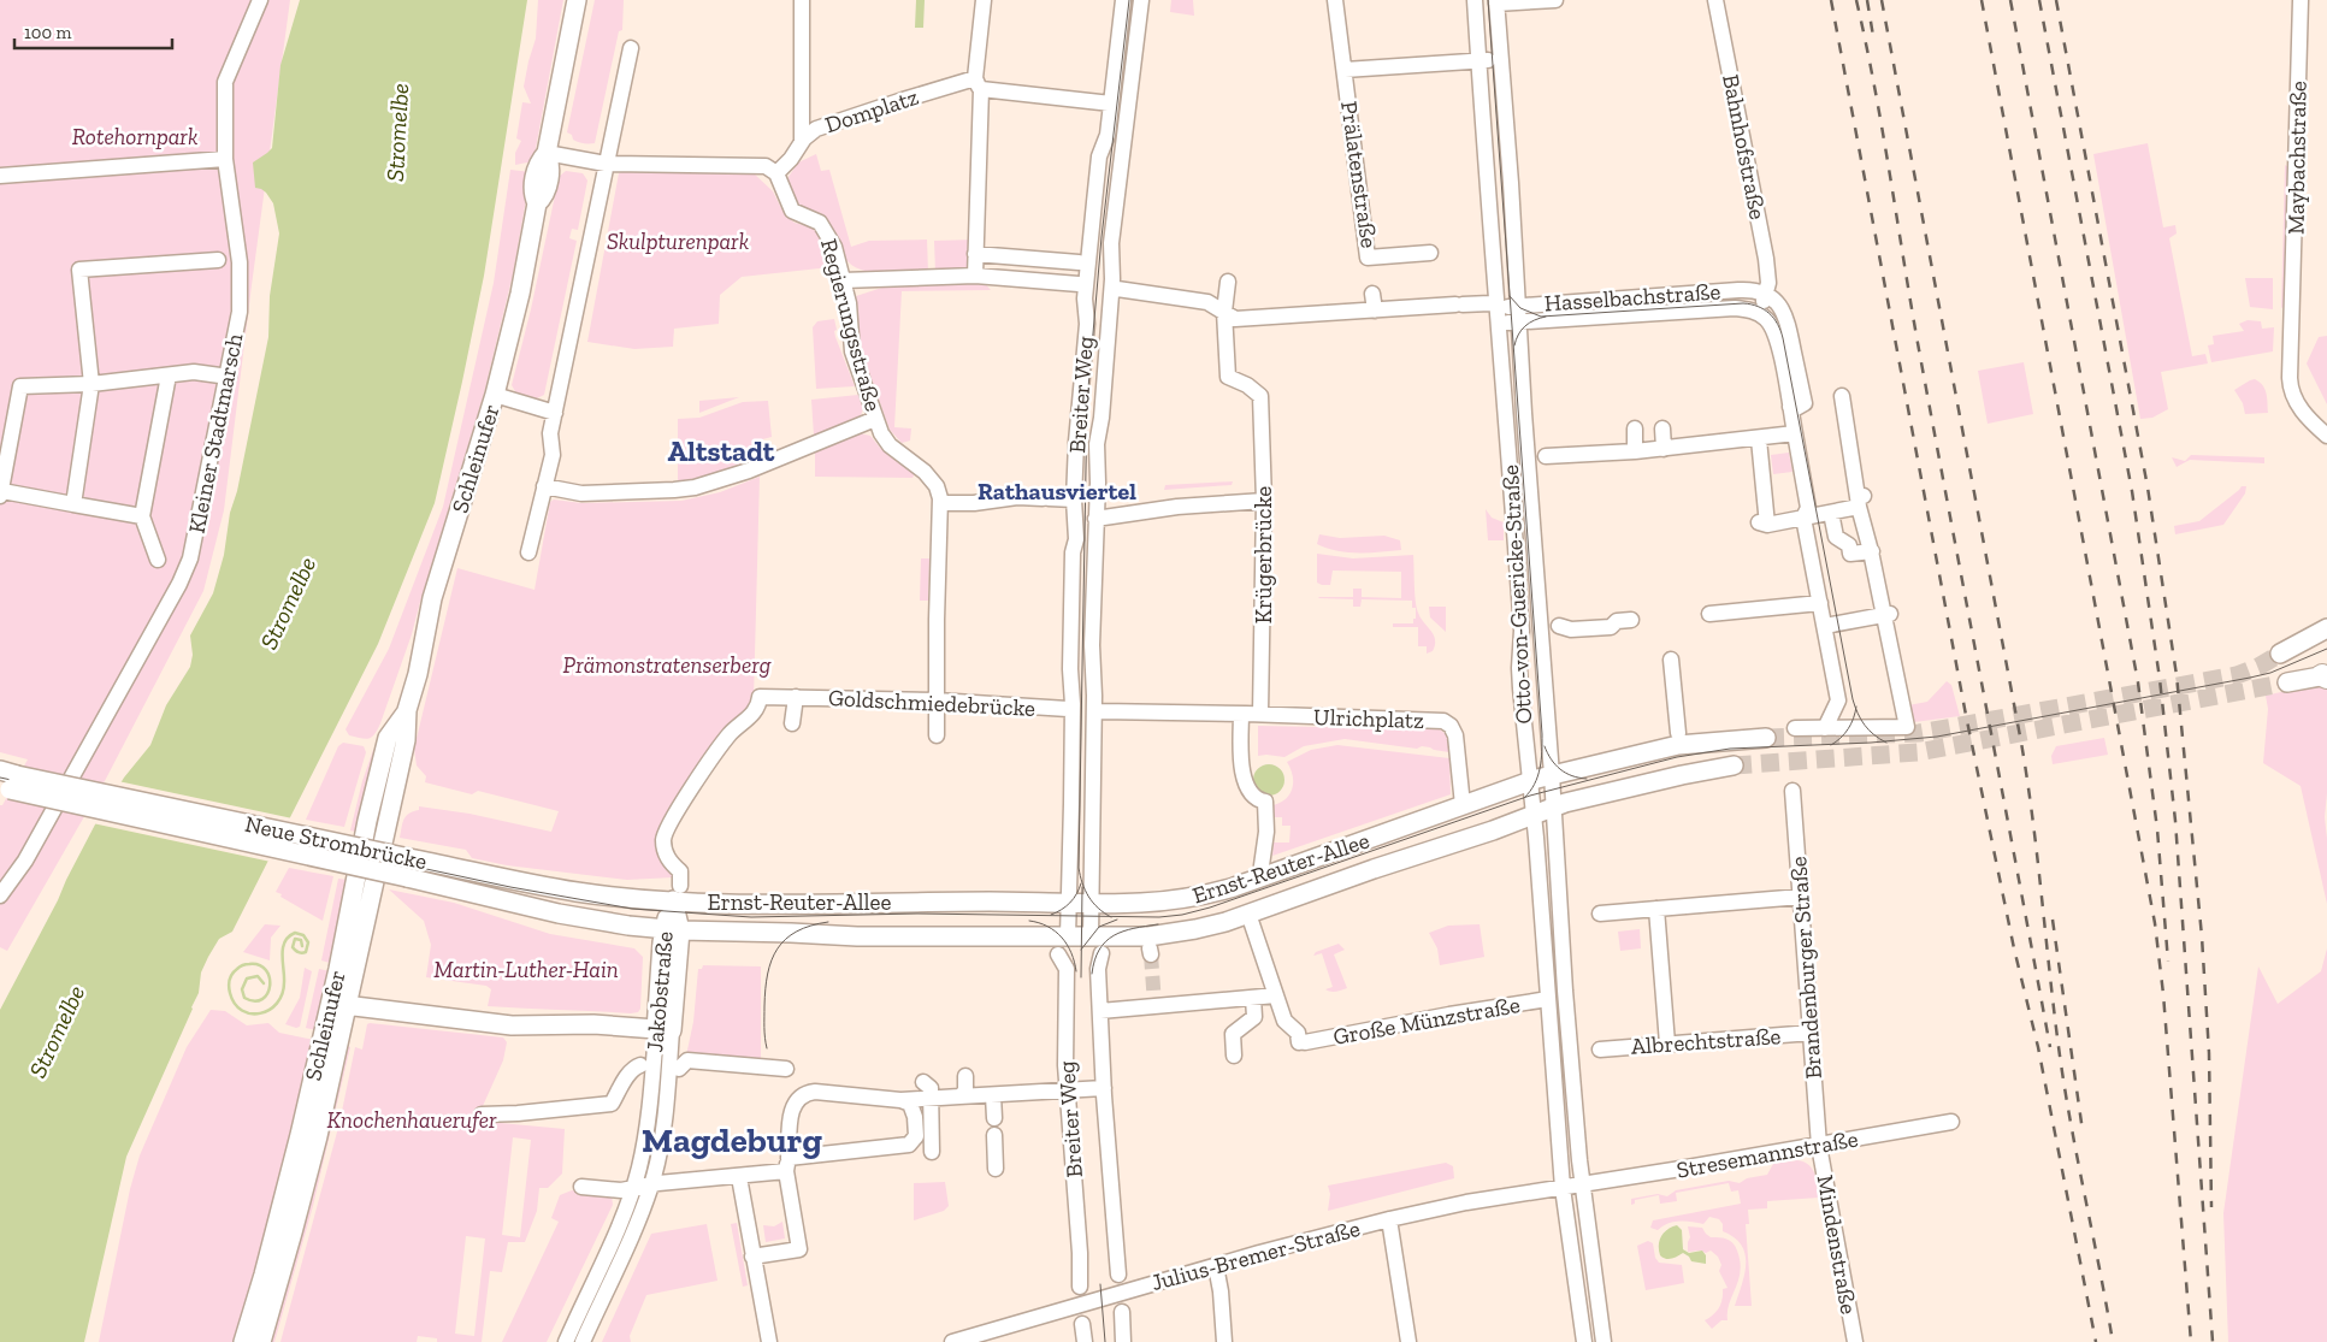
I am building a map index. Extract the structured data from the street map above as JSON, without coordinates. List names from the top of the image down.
{
  "streets": {
    "main road": [
      "Schleinufer",
      "Neue Strombrücke",
      "Ernst-Reuter-Allee",
      "Jakobstraße"
    ],
    "street": [
      "Domplatz",
      "Bahnhofstraße",
      "Maybachstraße",
      "Prälatenstraße",
      "Hasselbachstraße",
      "Regierungsstraße",
      "Breiter Weg",
      "Kleiner Stadtmarsch",
      "Krügerbrücke",
      "Otto-von-Guericke-Straße",
      "Goldschmiedebrücke",
      "Ulrichplatz",
      "Brandenburger Straße",
      "Große Münzstraße",
      "Albrechtstraße",
      "Stresemannstraße",
      "Mindenstraße",
      "Julius-Bremer-Straße"
    ]
  },
  "crossings": [
    ["Bahnhofstraße", "Hasselbachstraße"],
    ["Hasselbachstraße", "Krügerbrücke"],
    ["Hasselbachstraße", "Otto-von-Guericke-Straße"],
    ["Regierungsstraße", "Goldschmiedebrücke"],
    ["Breiter Weg", "Ernst-Reuter-Allee"],
    ["Krügerbrücke", "Ulrichplatz"],
    ["Otto-von-Guericke-Straße", "Ernst-Reuter-Allee"],
    ["Otto-von-Guericke-Straße", "Große Münzstraße"],
    ["Otto-von-Guericke-Straße", "Stresemannstraße"],
    ["Otto-von-Guericke-Straße", "Julius-Bremer-Straße"],
    ["Goldschmiedebrücke", "Neue Strombrücke"],
    ["Goldschmiedebrücke", "Ernst-Reuter-Allee"],
    ["Goldschmiedebrücke", "Jakobstraße"],
    ["Ulrichplatz", "Ernst-Reuter-Allee"],
    ["Neue Strombrücke", "Ernst-Reuter-Allee"],
    ["Neue Strombrücke", "Jakobstraße"],
    ["Ernst-Reuter-Allee", "Jakobstraße"],
    ["Brandenburger Straße", "Albrechtstraße"],
    ["Brandenburger Straße", "Stresemannstraße"],
    ["Brandenburger Straße", "Mindenstraße"],
    ["Stresemannstraße", "Mindenstraße"]
  ],
  "districts": ["Altstadt", "Rathausviertel", "Magdeburg"],
  "water": ["Stromelbe"],
  "parks": [
    "Rotehornpark",
    "Skulpturenpark",
    "Prämonstratenserberg",
    "Martin-Luther-Hain",
    "Knochenhauerufer"
  ],
  "scale_bar": "100 m"
}
